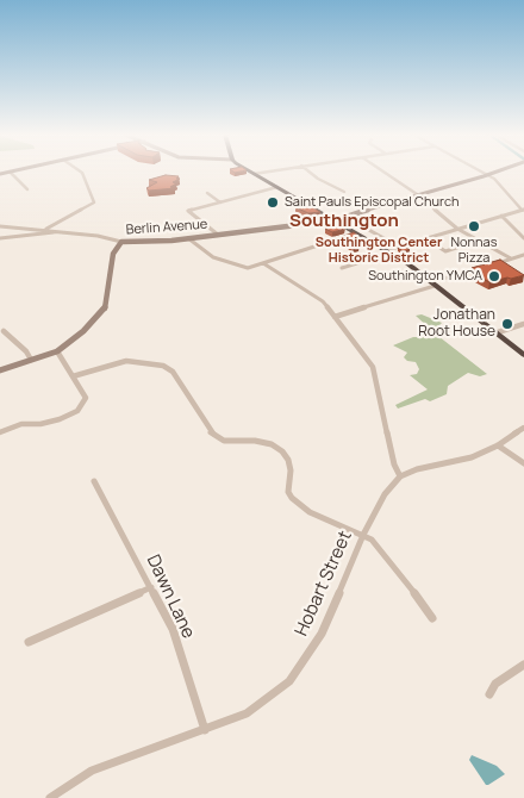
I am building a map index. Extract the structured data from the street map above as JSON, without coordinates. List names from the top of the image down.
{
  "streets": {
    "street": ["Berlin Avenue", "Hobart Street", "Dawn Lane"]
  },
  "crossings": [
    ["Hobart Street", "Dawn Lane"]
  ],
  "districts": ["Southington", "Southington Center Historic District"],
  "places": [
    "Saint Pauls Episcopal Church",
    "Nonnas Pizza",
    "Southington YMCA",
    "Jonathan Root House"
  ]
}
